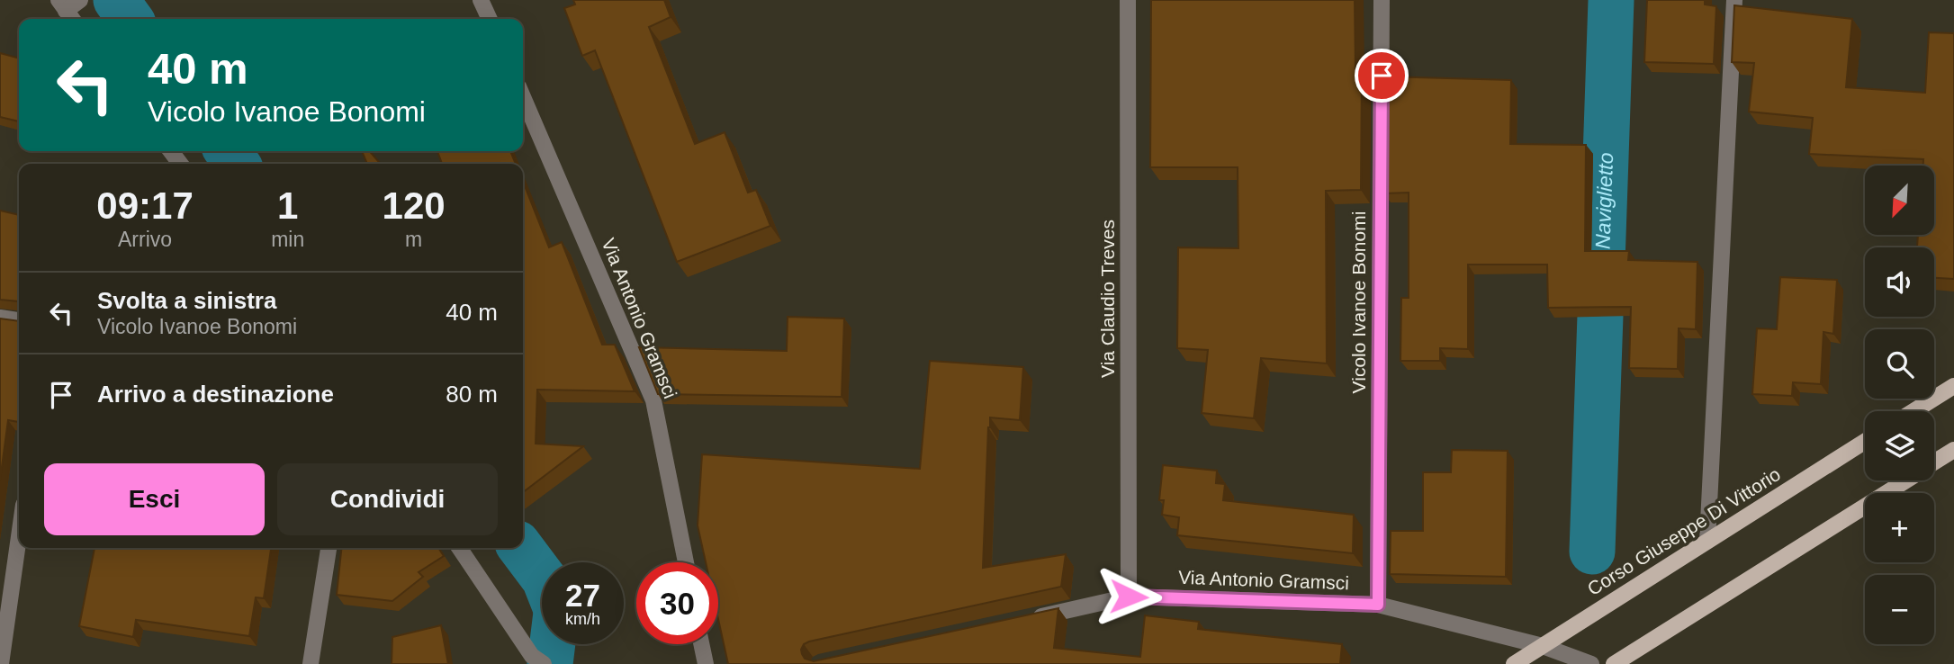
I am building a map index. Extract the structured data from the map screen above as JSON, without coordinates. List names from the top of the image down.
{
  "streets": {
    "main road": ["Corso Giuseppe Di Vittorio"],
    "street": ["Via Claudio Treves", "Vicolo Ivanoe Bonomi", "Via Antonio Gramsci"]
  },
  "crossings": [
    ["Via Claudio Treves", "Via Antonio Gramsci"],
    ["Vicolo Ivanoe Bonomi", "Via Antonio Gramsci"],
    ["Via Antonio Gramsci", "Corso Giuseppe Di Vittorio"]
  ],
  "water": ["Naviglietto"],
  "north": "bottom left",
  "page": {
    "turn": ["40 m", "Vicolo Ivanoe Bonomi"],
    "eta": [
      "09:17",
      "Arrivo",
      "1",
      "min",
      "120",
      "m"
    ],
    "map_buttons": ["+", "−"],
    "list": [
      {
        "name": "Svolta a sinistra",
        "note": "Vicolo Ivanoe Bonomi",
        "value": "40 m"
      },
      {
        "name": "Arrivo a destinazione",
        "value": "80 m"
      }
    ],
    "buttons": ["Esci", "Condividi"],
    "speed": "27 km/h",
    "limit": "30"
  }
}
